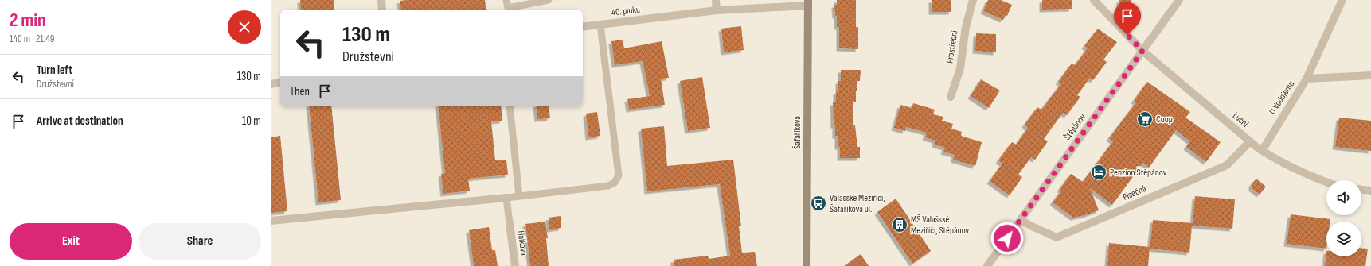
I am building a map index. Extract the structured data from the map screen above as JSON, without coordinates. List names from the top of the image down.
{
  "streets": {
    "street": [
      "40. pluku",
      "Prostřední",
      "U Vodojemu",
      "Luční",
      "Štěpánov",
      "Šafaříkova",
      "Písečná",
      "Hálkova"
    ]
  },
  "crossings": [
    ["40. pluku", "Šafaříkova"],
    ["U Vodojemu", "Luční"],
    ["Luční", "Štěpánov"],
    ["Luční", "Písečná"],
    ["Štěpánov", "Písečná"]
  ],
  "places": {
    "supermarket": ["Coop"],
    "hotel": ["Penzion Štěpánov"],
    "bus stop": ["Valašské Meziříčí, Šafaříkova ul."],
    "building": ["MŠ Valašské Meziříčí, Štěpánov"]
  },
  "page": {
    "heading": ["2 min", "140 m · 21:49"],
    "turn": ["130 m", "Družstevní"],
    "list": [
      {
        "name": "Turn left",
        "note": "Družstevní",
        "value": "130 m"
      },
      {
        "name": "Arrive at destination",
        "value": "10 m"
      }
    ],
    "then": "Then",
    "buttons": ["Exit", "Share"]
  }
}
